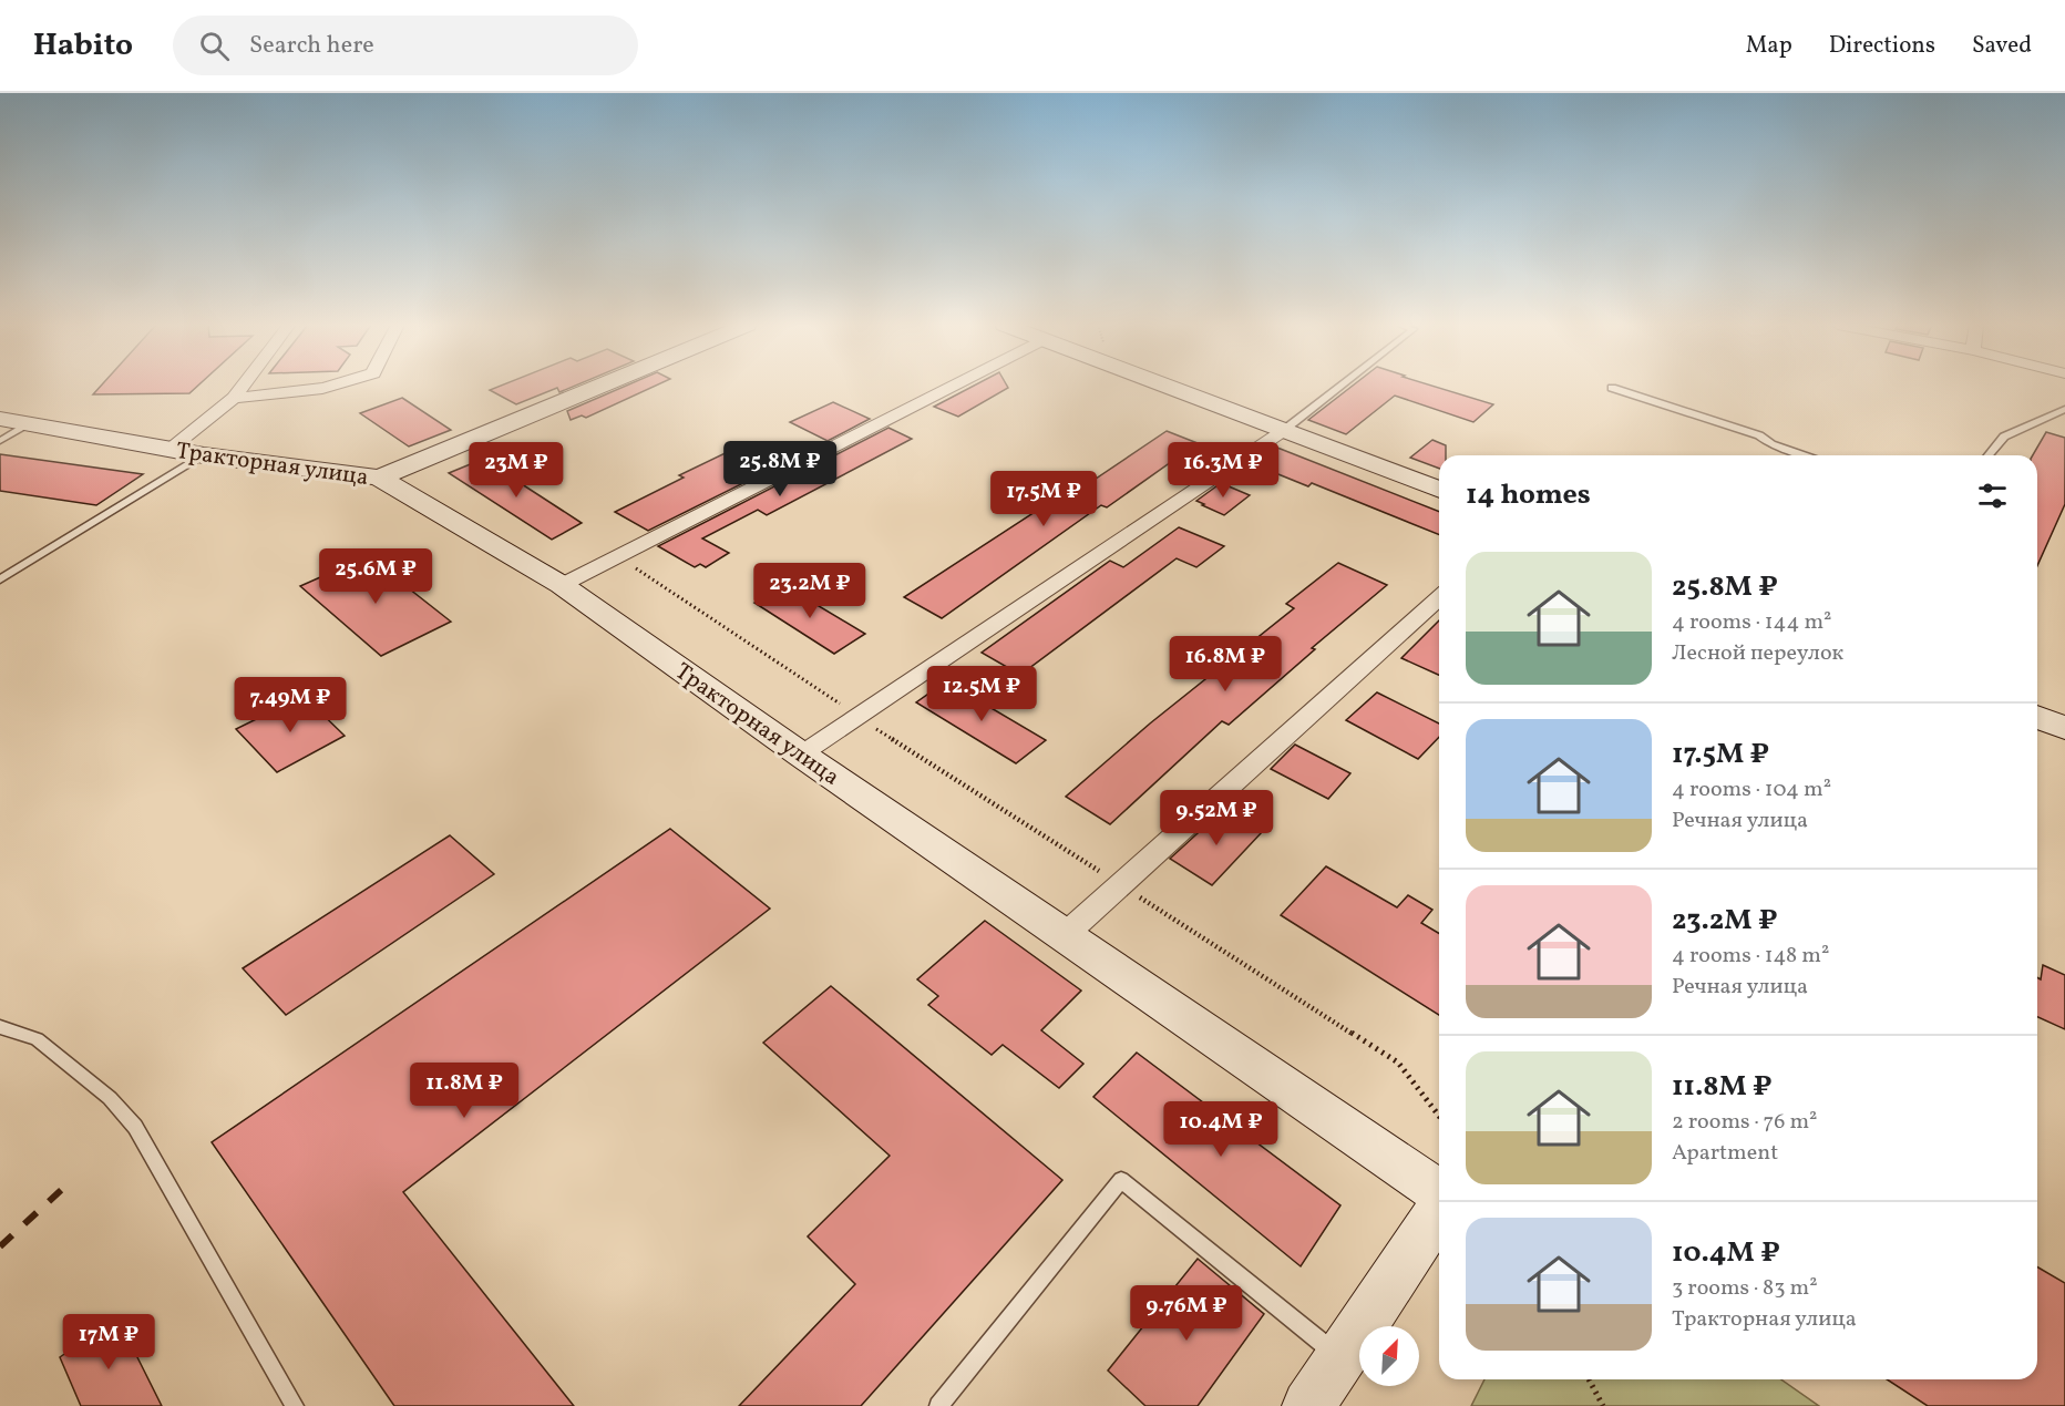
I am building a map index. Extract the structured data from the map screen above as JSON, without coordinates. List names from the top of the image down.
{
  "streets": {
    "street": ["Тракторная улица"]
  },
  "north": "top right",
  "page": {
    "header": "Habito",
    "search": "Search here",
    "nav": ["Map", "Directions", "Saved"],
    "price": [
      "25.8M ₽",
      "23M ₽",
      "16.3M ₽",
      "17.5M ₽",
      "25.6M ₽",
      "23.2M ₽",
      "16.8M ₽",
      "12.5M ₽",
      "7.49M ₽",
      "9.52M ₽",
      "11.8M ₽",
      "10.4M ₽",
      "9.76M ₽",
      "17M ₽"
    ],
    "heading": "14 homes",
    "list": [
      {
        "name": "25.8M ₽",
        "note": "4 rooms · 144 m² · Лесной переулок"
      },
      {
        "name": "17.5M ₽",
        "note": "4 rooms · 104 m² · Речная улица"
      },
      {
        "name": "23.2M ₽",
        "note": "4 rooms · 148 m² · Речная улица"
      },
      {
        "name": "11.8M ₽",
        "note": "2 rooms · 76 m² · Apartment"
      },
      {
        "name": "10.4M ₽",
        "note": "3 rooms · 83 m² · Тракторная улица"
      }
    ]
  }
}
